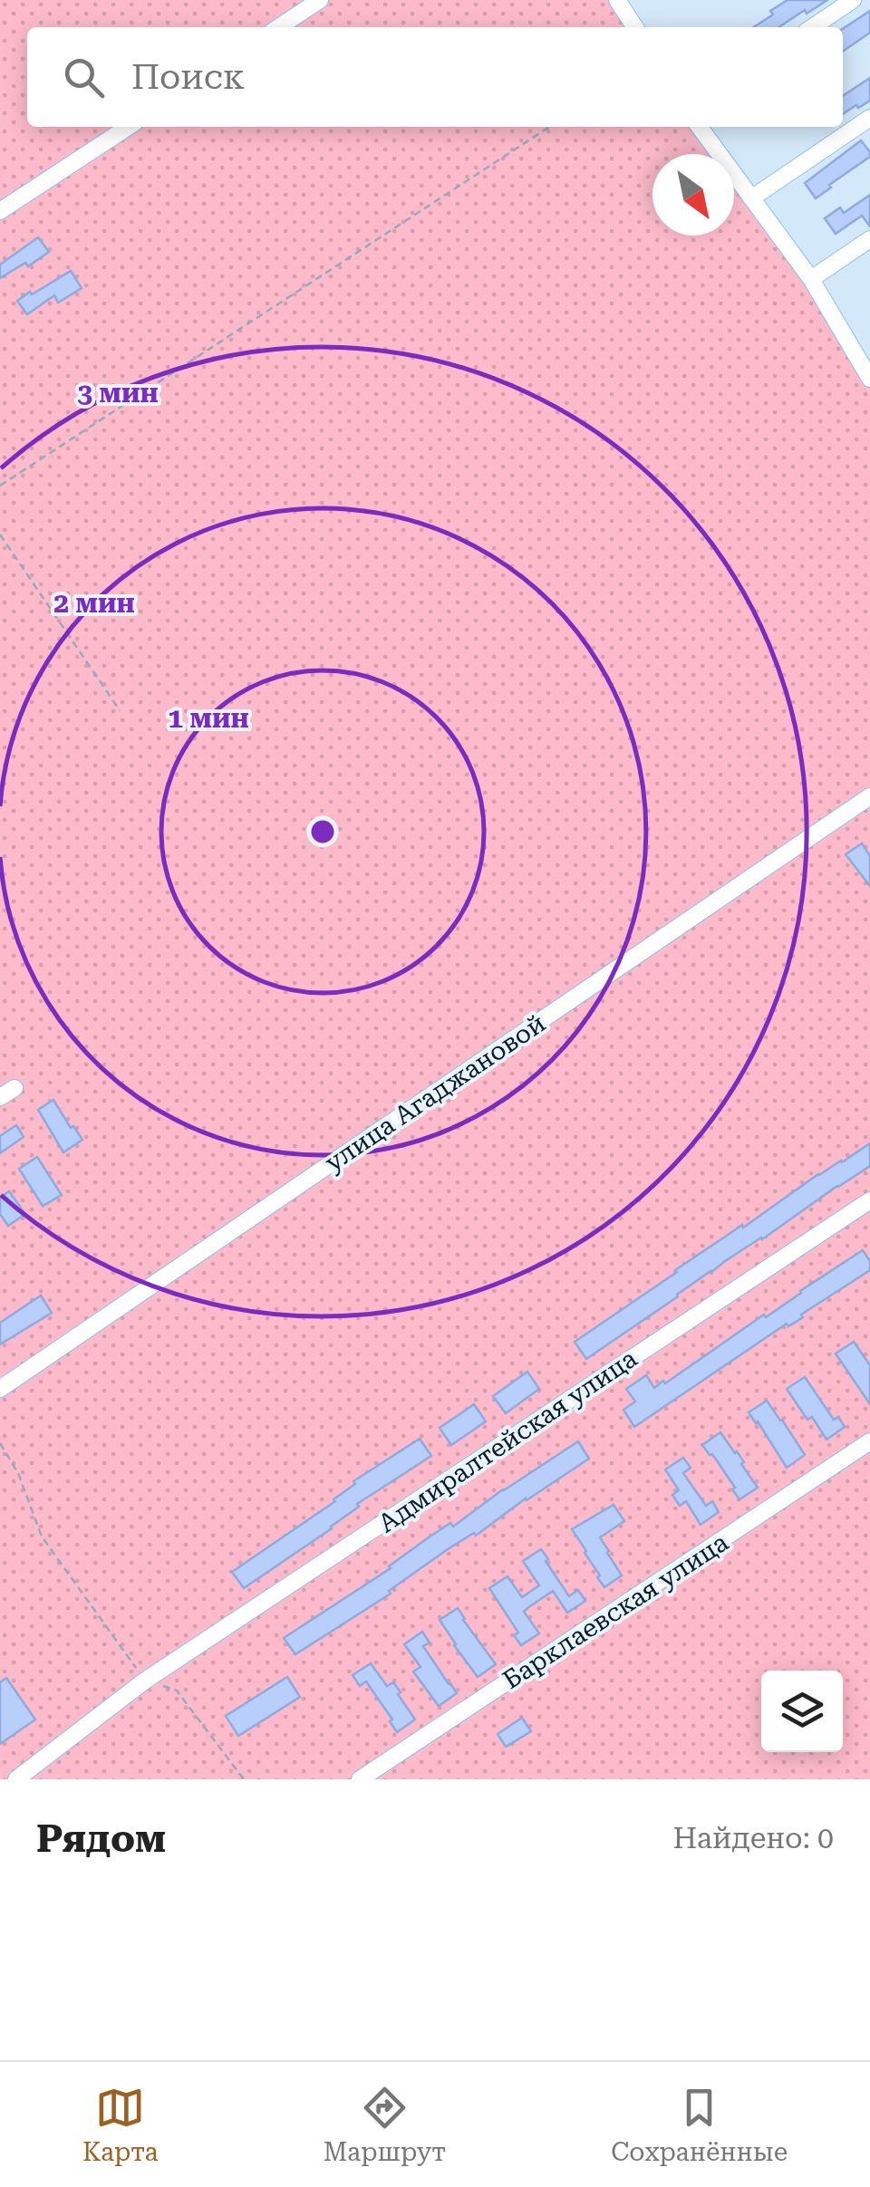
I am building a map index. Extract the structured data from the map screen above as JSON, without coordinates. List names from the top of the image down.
{
  "streets": {
    "street": ["улица Агаджановой", "Адмиралтейская улица", "Барклаевская улица"]
  },
  "north": "bottom right",
  "page": {
    "search": "Поиск",
    "heading": ["Рядом", "Найдено: 0"],
    "nav": ["Карта", "Маршрут", "Сохранённые"]
  },
  "rings": ["3 мин", "2 мин", "1 мин"]
}
